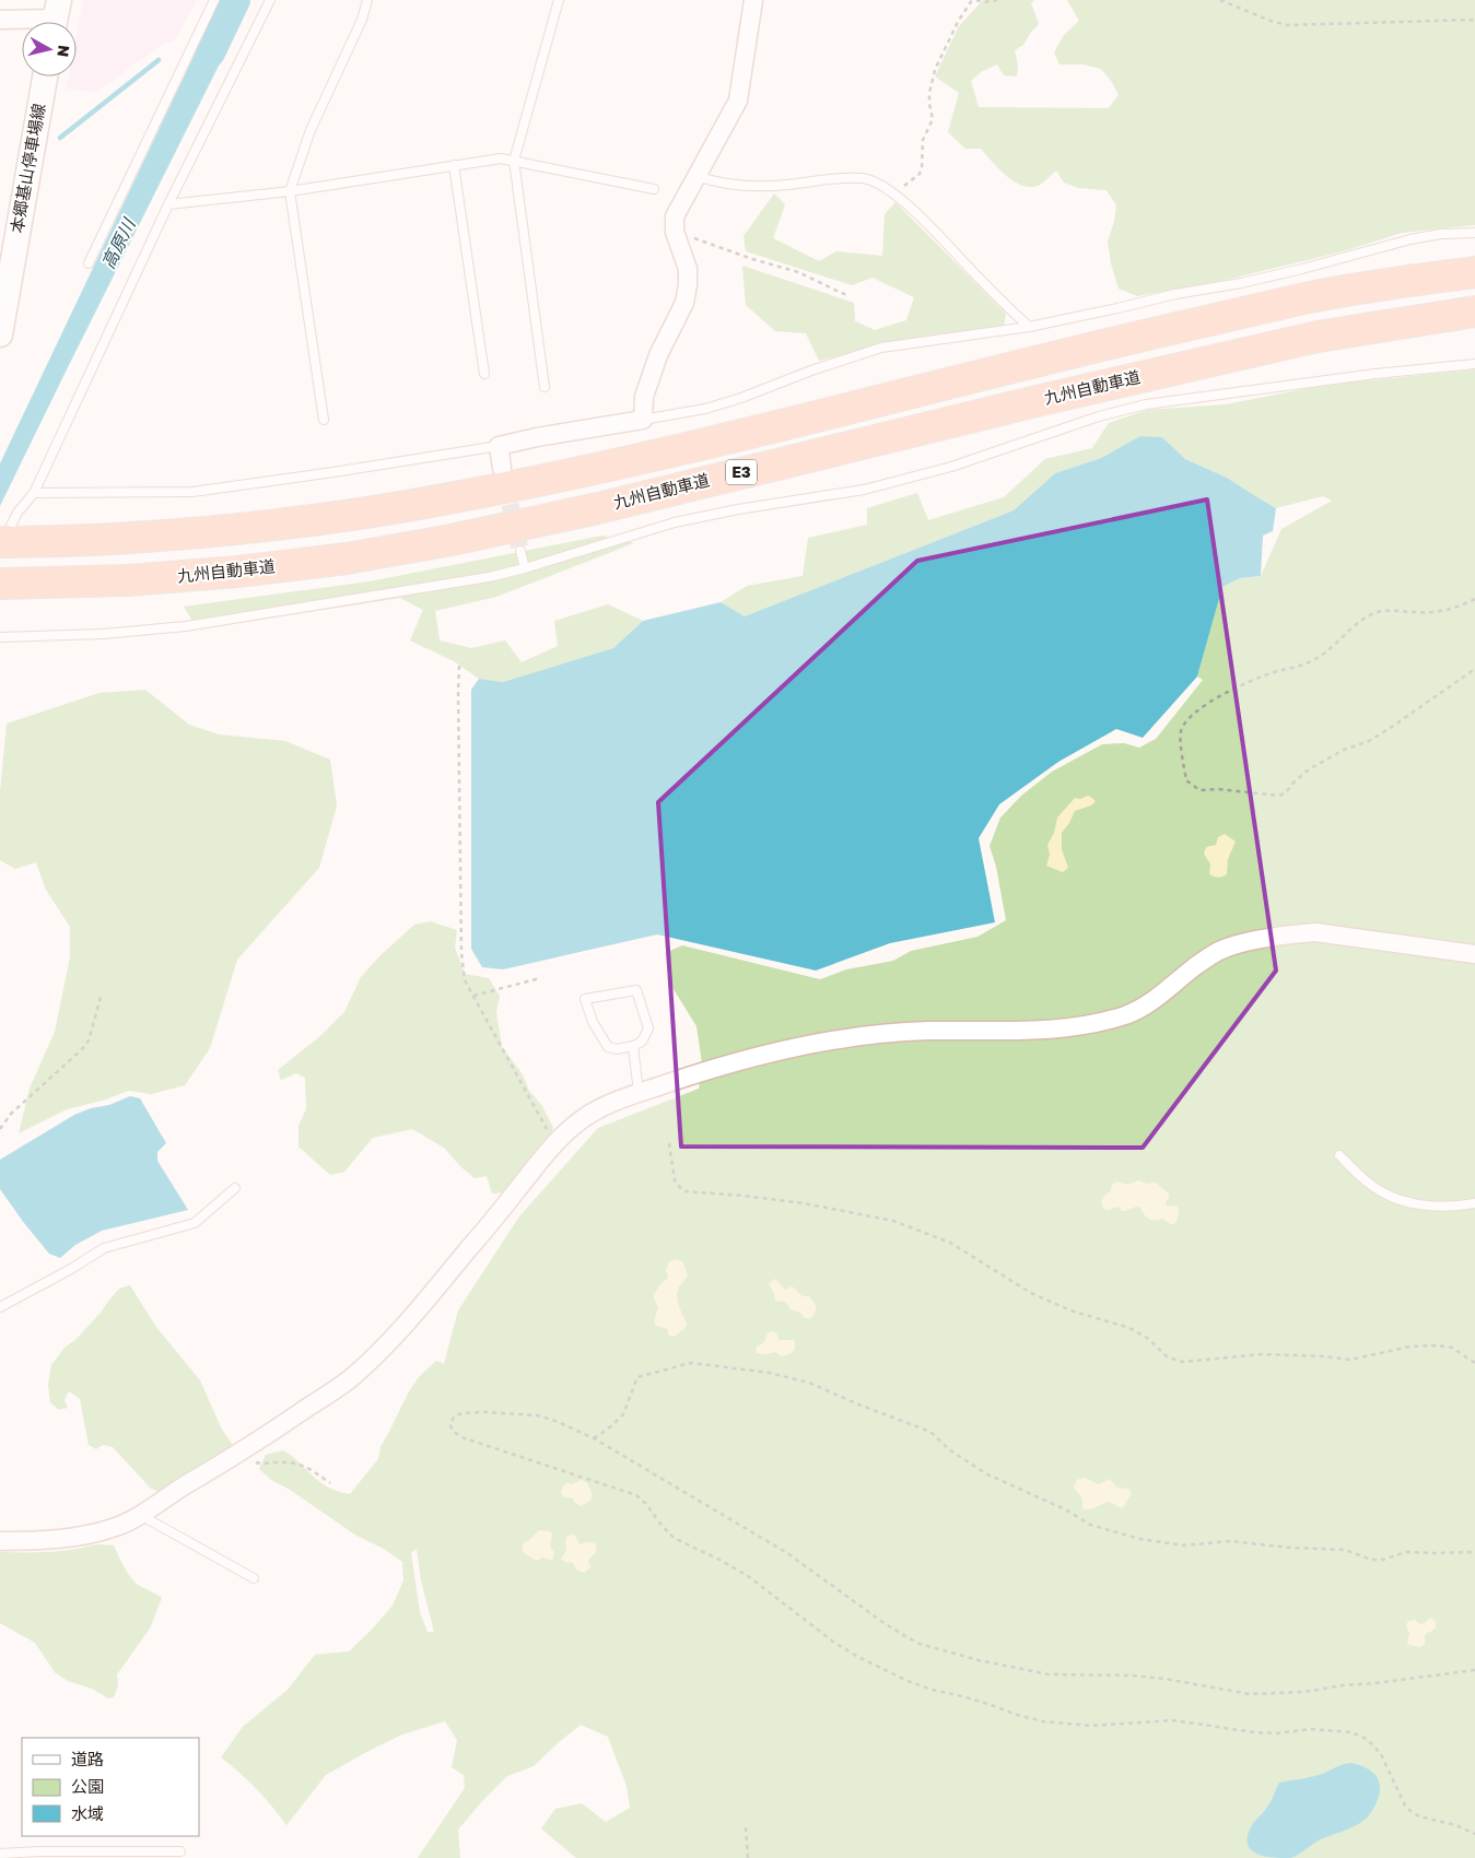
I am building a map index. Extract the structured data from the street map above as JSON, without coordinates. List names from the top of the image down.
{
  "streets": {
    "highway": ["九州自動車道", "E3"],
    "main road": ["本郷基山停車場線"]
  },
  "water": ["高原川"],
  "legend": ["道路", "公園", "水域"],
  "north": "right"
}
